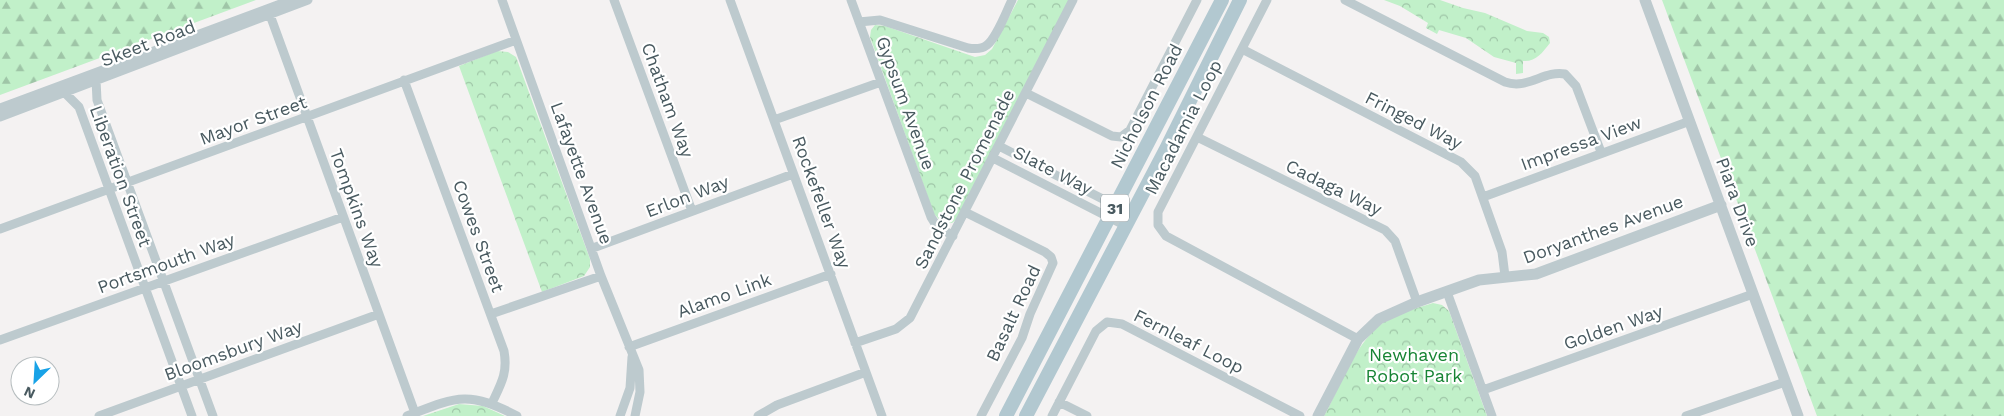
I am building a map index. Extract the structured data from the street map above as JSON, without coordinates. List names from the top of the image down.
{
  "streets": {
    "main road": ["Nicholson Road", "31"],
    "street": [
      "Skeet Road",
      "Chatham Way",
      "Gypsum Avenue",
      "Mayor Street",
      "Fringed Way",
      "Macadamia Loop",
      "Impressa View",
      "Slate Way",
      "Lafayette Avenue",
      "Liberation Street",
      "Sandstone Promenade",
      "Cadaga Way",
      "Erlon Way",
      "Rockefeller Way",
      "Piara Drive",
      "Tompkins Way",
      "Doryanthes Avenue",
      "Cowes Street",
      "Portsmouth Way",
      "Alamo Link",
      "Basalt Road",
      "Golden Way",
      "Fernleaf Loop",
      "Bloomsbury Way"
    ]
  },
  "crossings": [
    ["Skeet Road", "Liberation Street"],
    ["Skeet Road", "Tompkins Way"],
    ["Chatham Way", "Erlon Way"],
    ["Gypsum Avenue", "Sandstone Promenade"],
    ["Nicholson Road", "Slate Way"],
    ["Mayor Street", "Lafayette Avenue"],
    ["Mayor Street", "Liberation Street"],
    ["Mayor Street", "Tompkins Way"],
    ["Mayor Street", "Cowes Street"],
    ["Fringed Way", "Macadamia Loop"],
    ["Fringed Way", "Impressa View"],
    ["Fringed Way", "Doryanthes Avenue"],
    ["Macadamia Loop", "Cadaga Way"],
    ["Macadamia Loop", "Doryanthes Avenue"],
    ["Impressa View", "Piara Drive"],
    ["Slate Way", "Sandstone Promenade"],
    ["Lafayette Avenue", "Erlon Way"],
    ["Lafayette Avenue", "Alamo Link"],
    ["Liberation Street", "Portsmouth Way"],
    ["Liberation Street", "Bloomsbury Way"],
    ["Sandstone Promenade", "Rockefeller Way"],
    ["Sandstone Promenade", "Basalt Road"],
    ["Cadaga Way", "Doryanthes Avenue"],
    ["Erlon Way", "Rockefeller Way"],
    ["Rockefeller Way", "Alamo Link"],
    ["Piara Drive", "Doryanthes Avenue"],
    ["Piara Drive", "Golden Way"],
    ["Tompkins Way", "Portsmouth Way"],
    ["Tompkins Way", "Bloomsbury Way"]
  ],
  "parks": ["Newhaven Robot Park"],
  "north": "bottom left"
}
